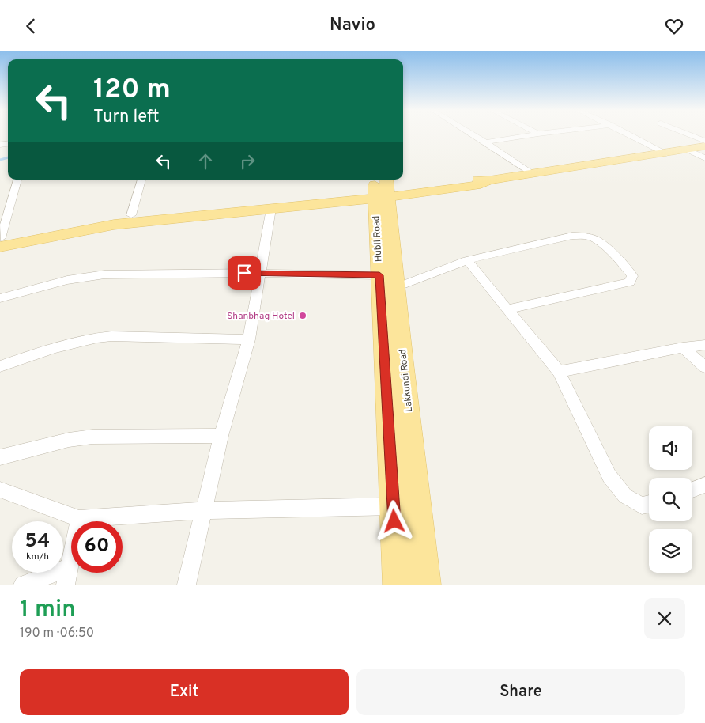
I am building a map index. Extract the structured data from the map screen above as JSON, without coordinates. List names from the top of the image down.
{
  "streets": {
    "main road": ["Hubli Road", "Lakkundi Road"]
  },
  "crossings": [
    ["Hubli Road", "Lakkundi Road"]
  ],
  "places": ["Shanbhag Hotel"],
  "page": {
    "header": "Navio",
    "turn": ["120 m", "Turn left"],
    "speed": "54 km/h",
    "limit": "60",
    "heading": ["1 min", "190 m · 06:50"],
    "buttons": ["Exit", "Share"]
  }
}
